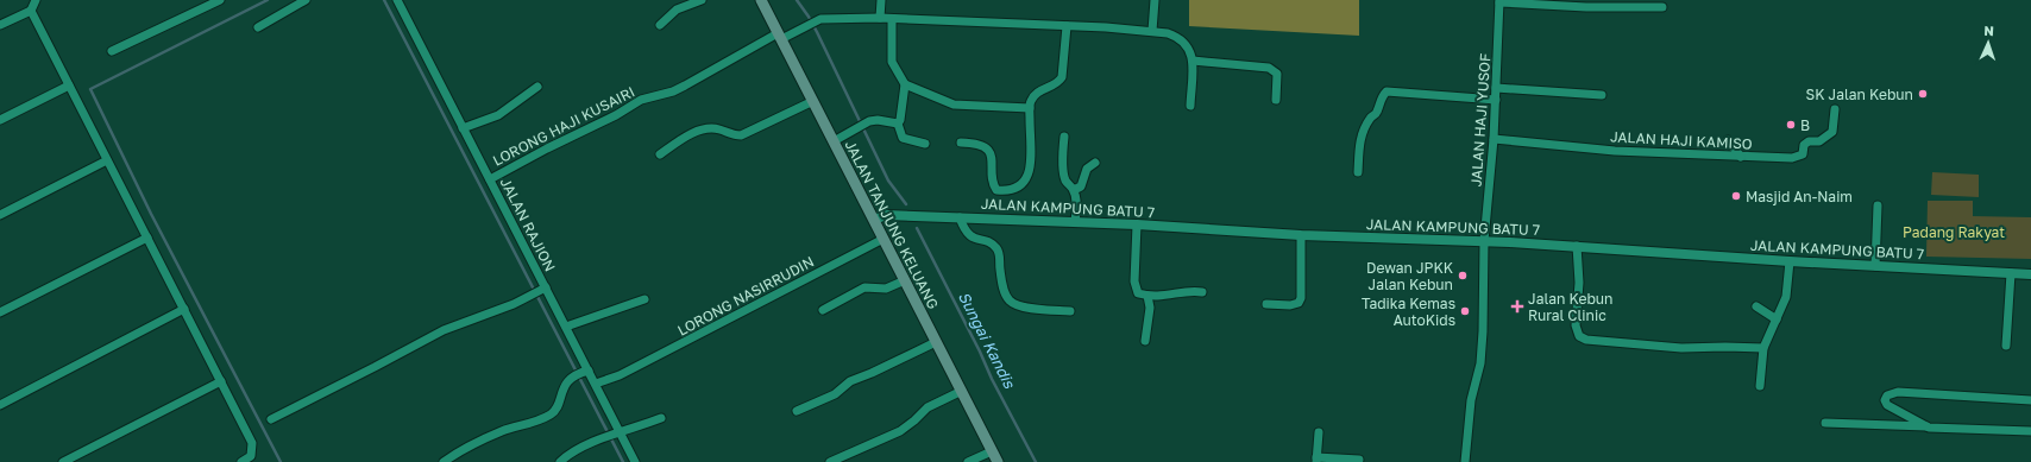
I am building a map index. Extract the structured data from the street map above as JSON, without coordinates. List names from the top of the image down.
{
  "streets": {
    "main road": ["JALAN TANJUNG KELUANG"],
    "street": [
      "JALAN HAJI YUSOF",
      "LORONG HAJI KUSAIRI",
      "JALAN HAJI KAMISO",
      "JALAN KAMPUNG BATU 7",
      "JALAN RAJION",
      "LORONG NASIRRUDIN"
    ]
  },
  "crossings": [
    ["JALAN HAJI YUSOF", "JALAN HAJI KAMISO"],
    ["JALAN HAJI YUSOF", "JALAN KAMPUNG BATU 7"],
    ["LORONG HAJI KUSAIRI", "JALAN RAJION"],
    ["LORONG HAJI KUSAIRI", "JALAN TANJUNG KELUANG"],
    ["JALAN KAMPUNG BATU 7", "JALAN TANJUNG KELUANG"],
    ["JALAN RAJION", "LORONG NASIRRUDIN"],
    ["JALAN TANJUNG KELUANG", "LORONG NASIRRUDIN"]
  ],
  "water": ["Sungai Kandis"],
  "parks": ["Padang Rakyat"],
  "places": {
    "other": [
      "SK Jalan Kebun",
      "B",
      "Masjid An-Naim",
      "Dewan JPKK Jalan Kebun",
      "Tadika Kemas AutoKids"
    ],
    "health": ["Jalan Kebun Rural Clinic"]
  },
  "north": "top"
}
